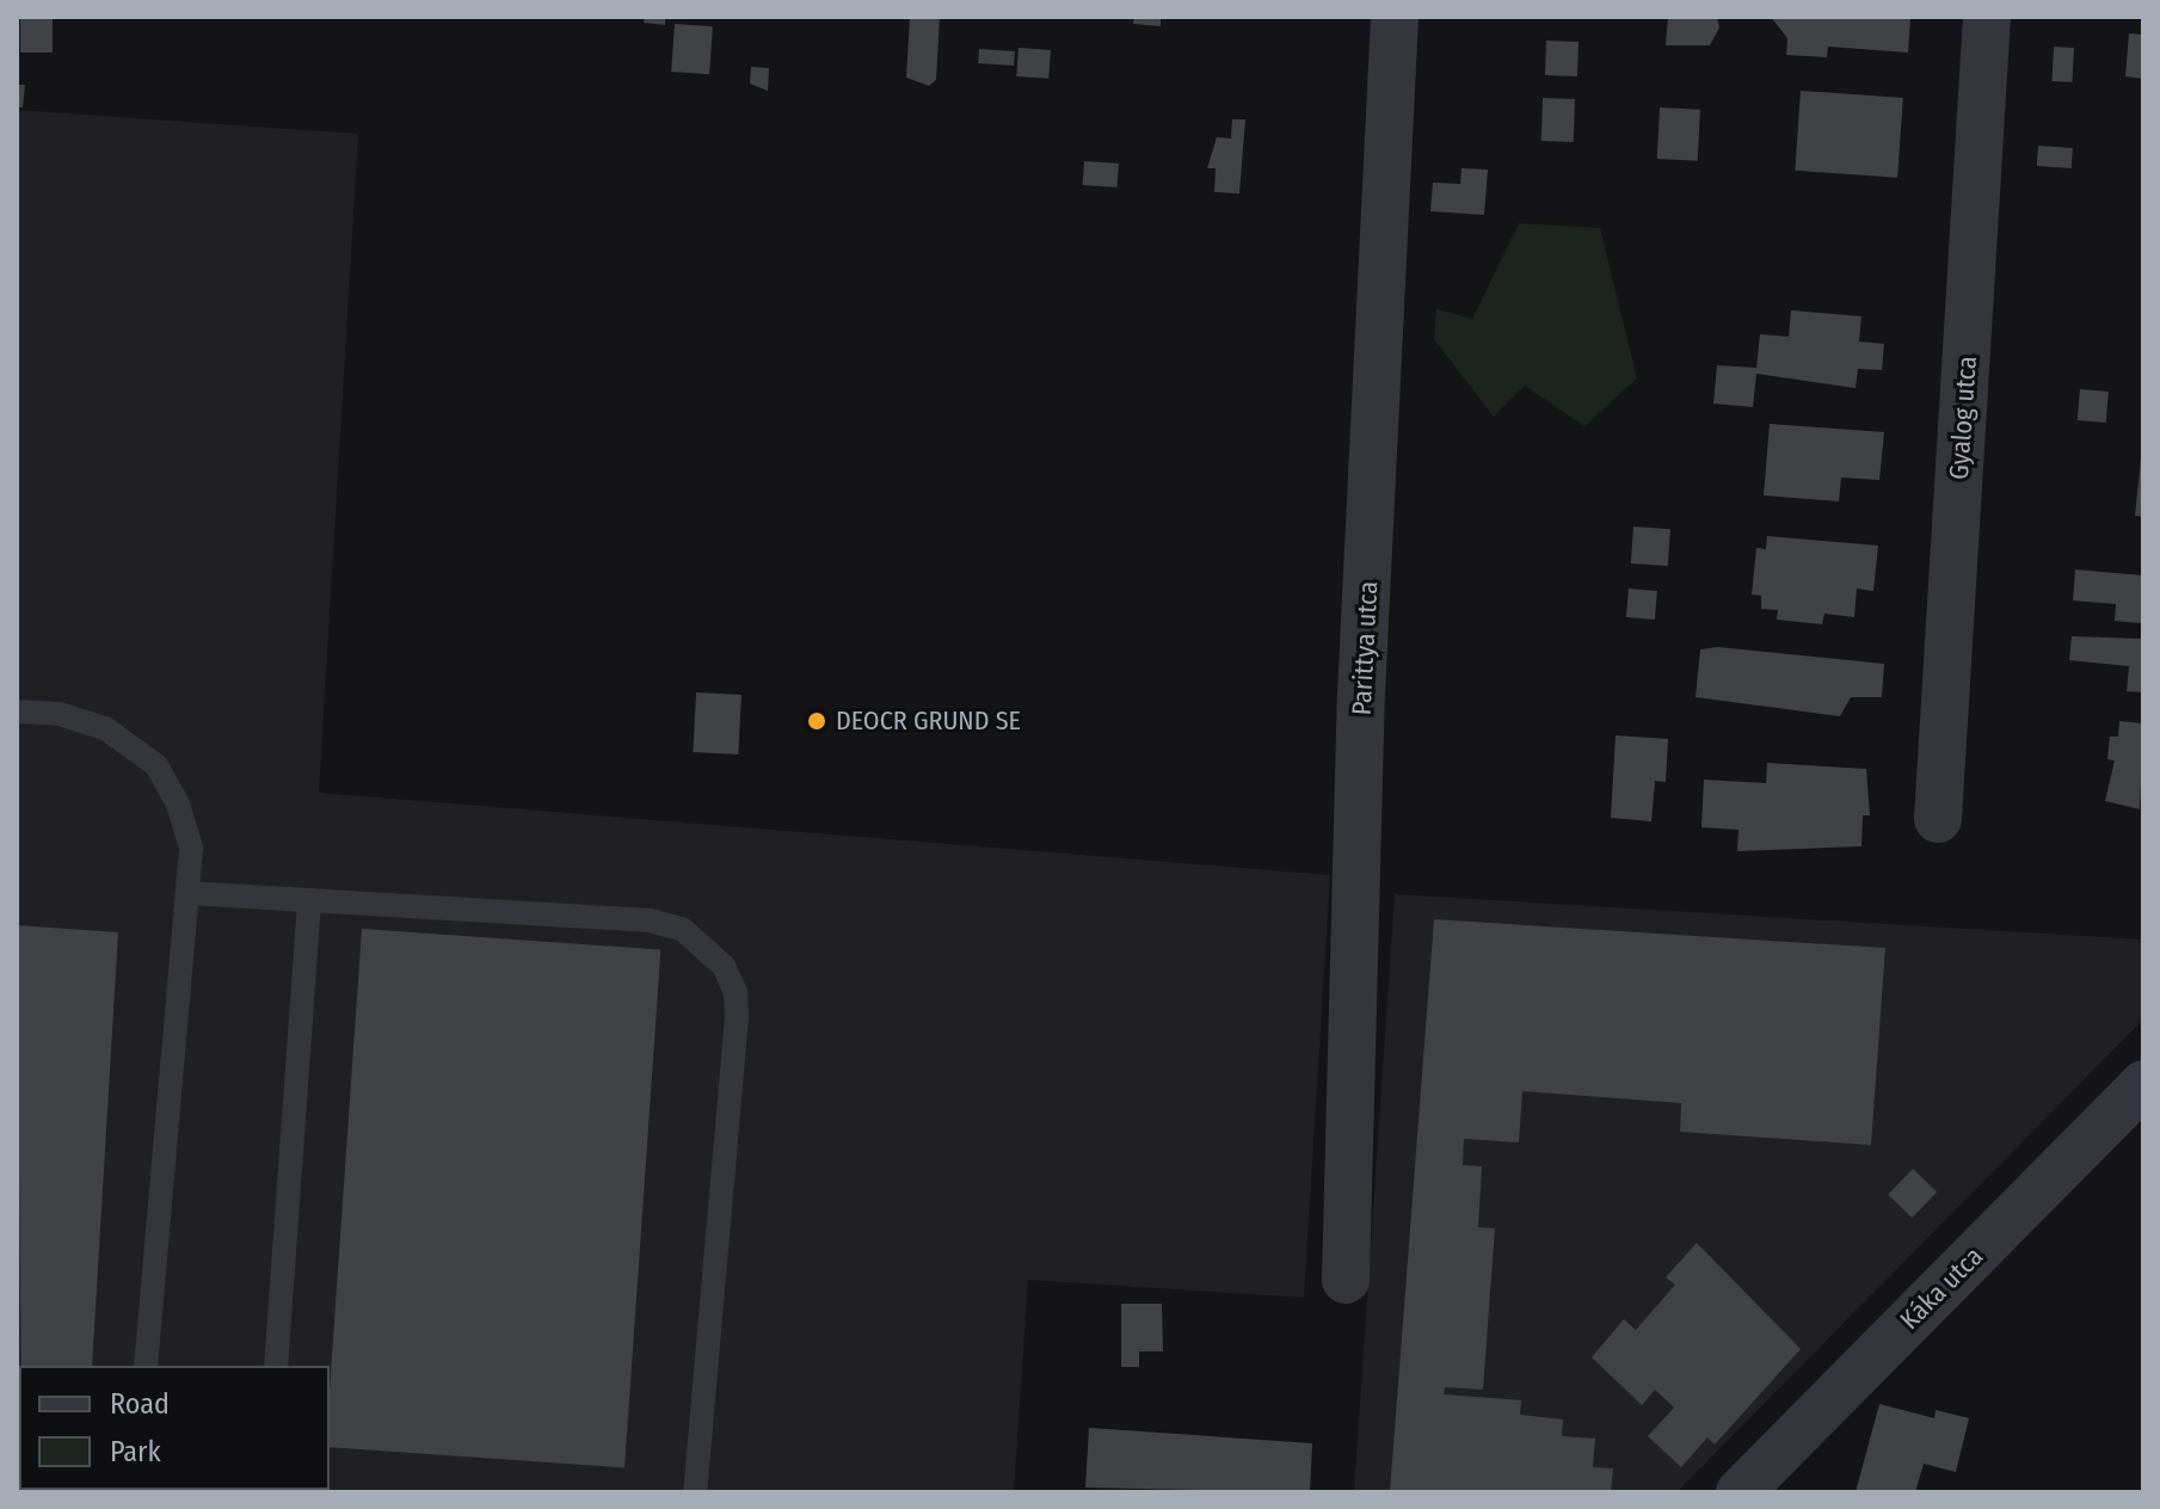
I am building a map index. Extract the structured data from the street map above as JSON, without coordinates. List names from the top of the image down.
{
  "streets": {
    "street": ["Gyalog utca", "Parittya utca", "Káka utca"]
  },
  "places": ["DEOCR GRUND SE"],
  "legend": ["Road", "Park"]
}
